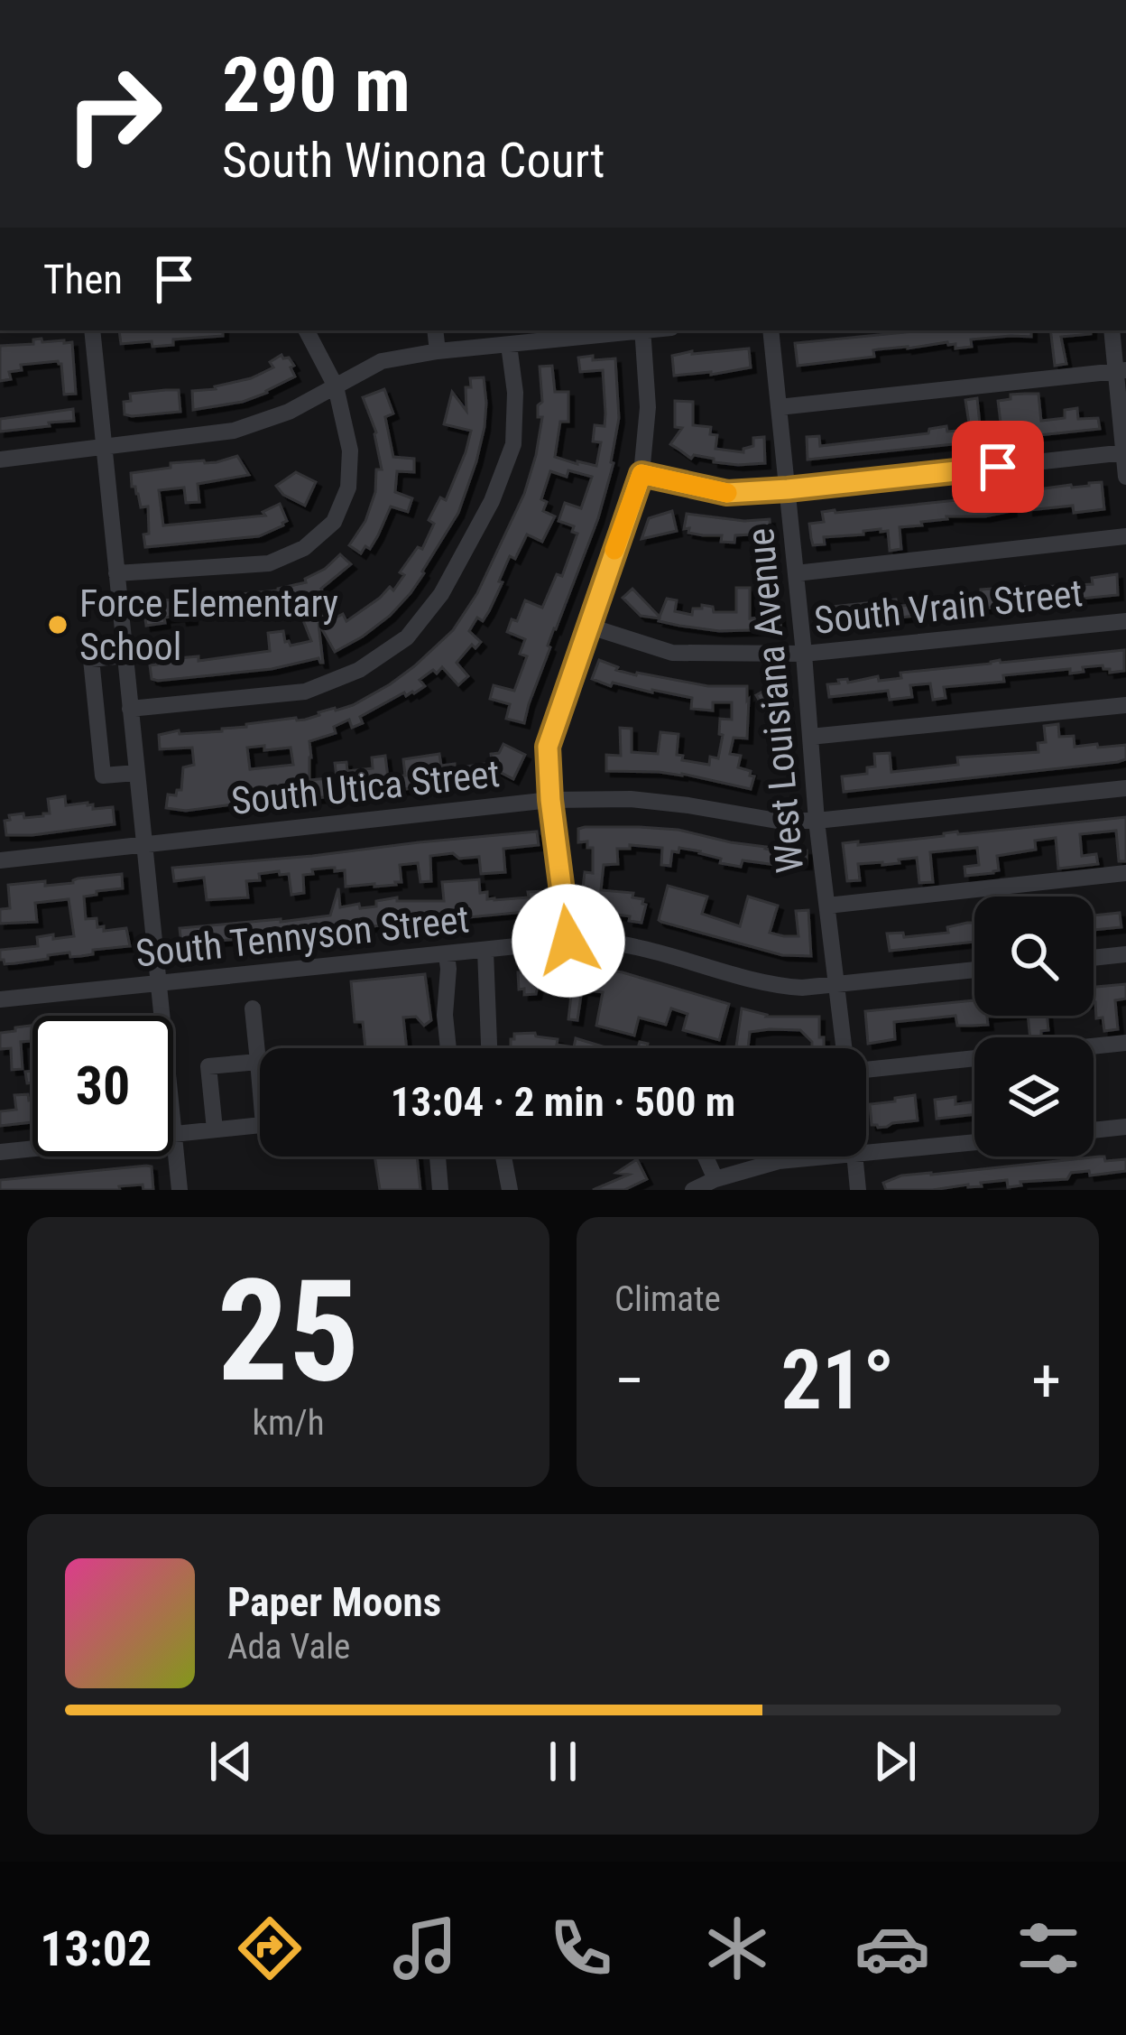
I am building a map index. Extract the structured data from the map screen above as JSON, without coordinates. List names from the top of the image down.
{
  "streets": {
    "street": [
      "South Vrain Street",
      "West Louisiana Avenue",
      "South Utica Street",
      "South Tennyson Street"
    ]
  },
  "crossings": [
    ["South Vrain Street", "West Louisiana Avenue"],
    ["West Louisiana Avenue", "South Utica Street"],
    ["West Louisiana Avenue", "South Tennyson Street"]
  ],
  "places": ["Force Elementary School"],
  "page": {
    "turn": ["290 m", "South Winona Court"],
    "then": "Then",
    "limit": "30",
    "trip": "13:04 · 2 min · 500 m",
    "tile": [
      ["25", "km/h"],
      "Climate"
    ],
    "heat": ["−", "21°", "+"],
    "song": ["Paper Moons", "Ada Vale"],
    "tabs": "13:02"
  }
}
